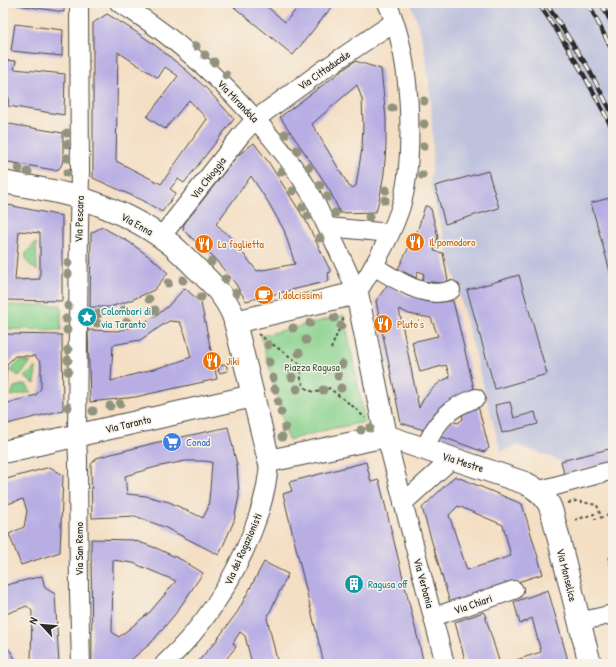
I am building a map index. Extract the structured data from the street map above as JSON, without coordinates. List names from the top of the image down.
{
  "streets": {
    "main road": [
      "Via Enna",
      "Via Taranto",
      "Via Mestre",
      "Via Monselice"
    ],
    "street": [
      "Via Cittaducale",
      "Via Mirandola",
      "Via Chioggia",
      "Via Pescara",
      "Via San Remo",
      "Via dei Rogazionisti",
      "Via Verbania",
      "Via Chiari"
    ]
  },
  "crossings": [
    ["Via Cittaducale", "Via Mirandola"],
    ["Via Cittaducale", "Via Chioggia"],
    ["Via Mirandola", "Via Chioggia"],
    ["Via Chioggia", "Via Enna"],
    ["Via Pescara", "Via Enna"],
    ["Via Pescara", "Via Taranto"],
    ["Via Pescara", "Via San Remo"],
    ["Via Taranto", "Via San Remo"],
    ["Via Mestre", "Via Monselice"],
    ["Via Mestre", "Via Verbania"],
    ["Via Verbania", "Via Chiari"]
  ],
  "parks": ["Piazza Ragusa"],
  "places": {
    "restaurant": [
      "Il pomodoro",
      "La foglietta",
      "Pluto's",
      "Jiki"
    ],
    "cafe": ["I dolcissimi"],
    "place": ["Colombari di via Taranto"],
    "supermarket": ["Conad"],
    "building": ["Ragusa off"]
  },
  "north": "top left"
}
